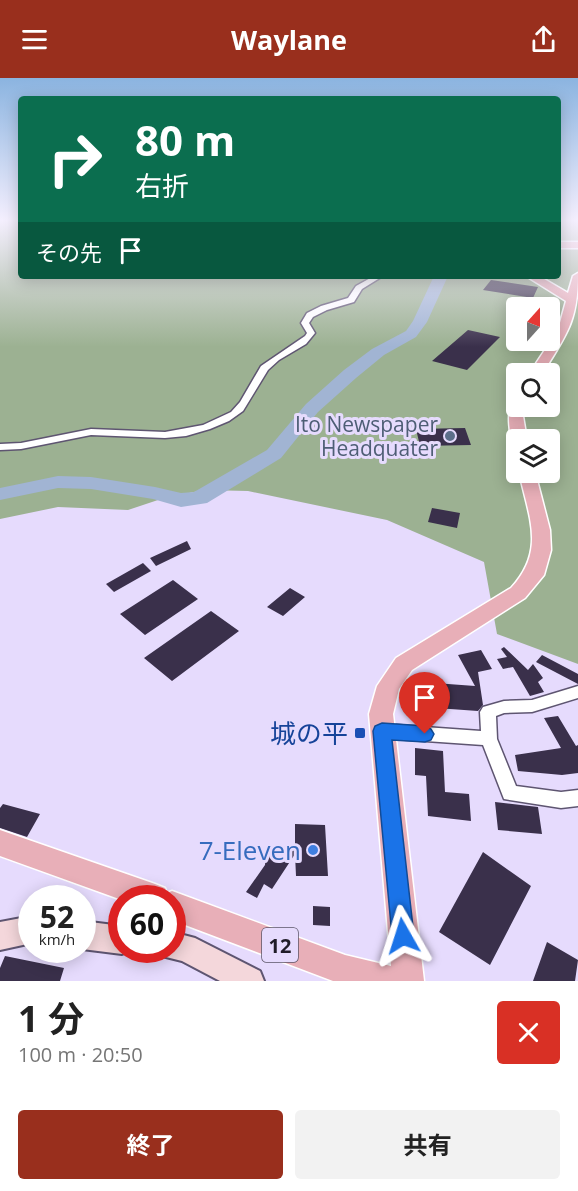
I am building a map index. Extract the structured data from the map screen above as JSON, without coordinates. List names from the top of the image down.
{
  "streets": {
    "main road": ["12"]
  },
  "places": {
    "other": ["Ito Newspaper Headquater", "7-Eleven"],
    "transit": ["城の平"]
  },
  "north": "top",
  "page": {
    "header": "Waylane",
    "turn": ["80 m", "右折"],
    "then": "その先",
    "speed": "52 km/h",
    "limit": "60",
    "heading": ["1 分", "100 m · 20:50"],
    "buttons": ["終了", "共有"]
  }
}
